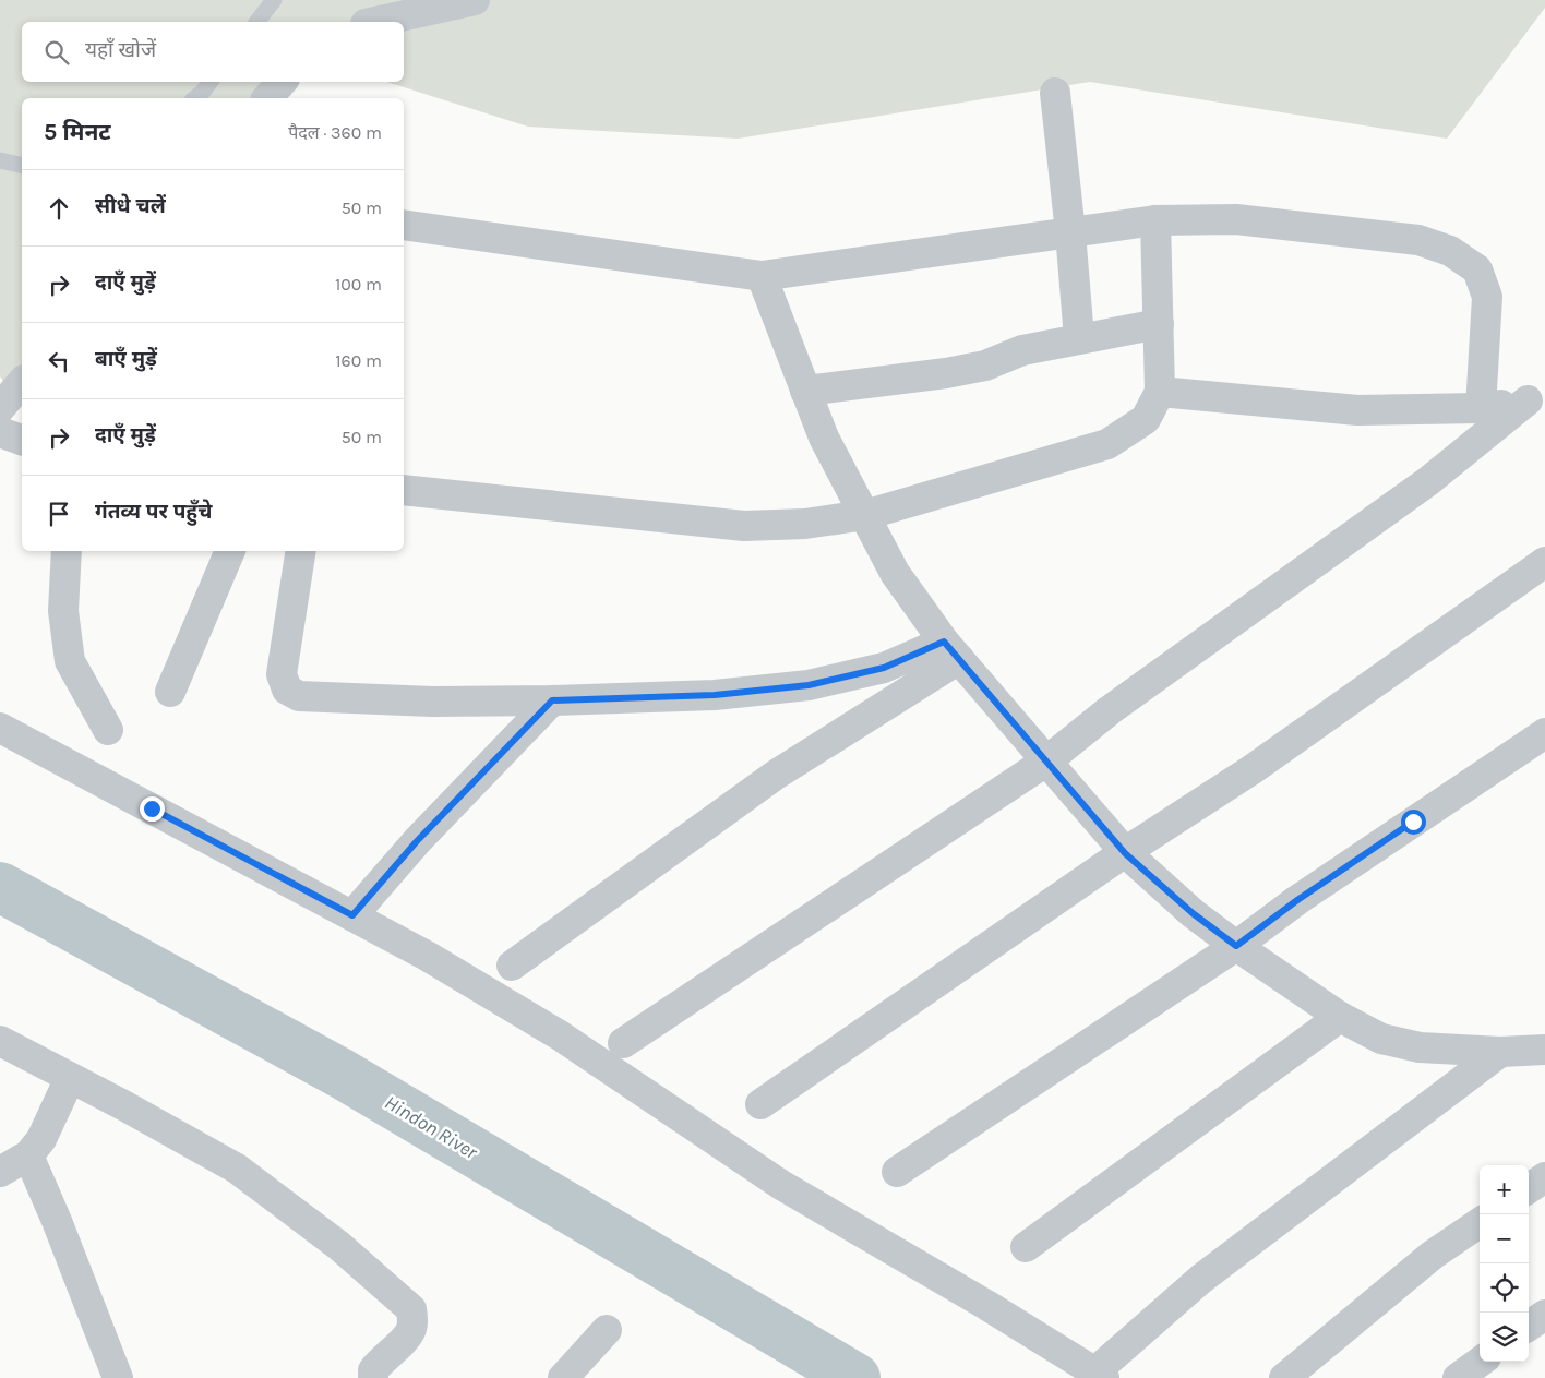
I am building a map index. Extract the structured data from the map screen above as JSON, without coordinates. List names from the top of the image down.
{
  "water": ["Hindon River"],
  "page": {
    "search": "यहाँ खोजें",
    "heading": ["5 मिनट", "पैदल · 360 m"],
    "list": [
      ["सीधे चलें", "50 m"],
      ["दाएँ मुड़ें", "100 m"],
      ["बाएँ मुड़ें", "160 m"],
      ["दाएँ मुड़ें", "50 m"],
      "गंतव्य पर पहुँचे"
    ],
    "map_buttons": ["+", "−"]
  }
}
